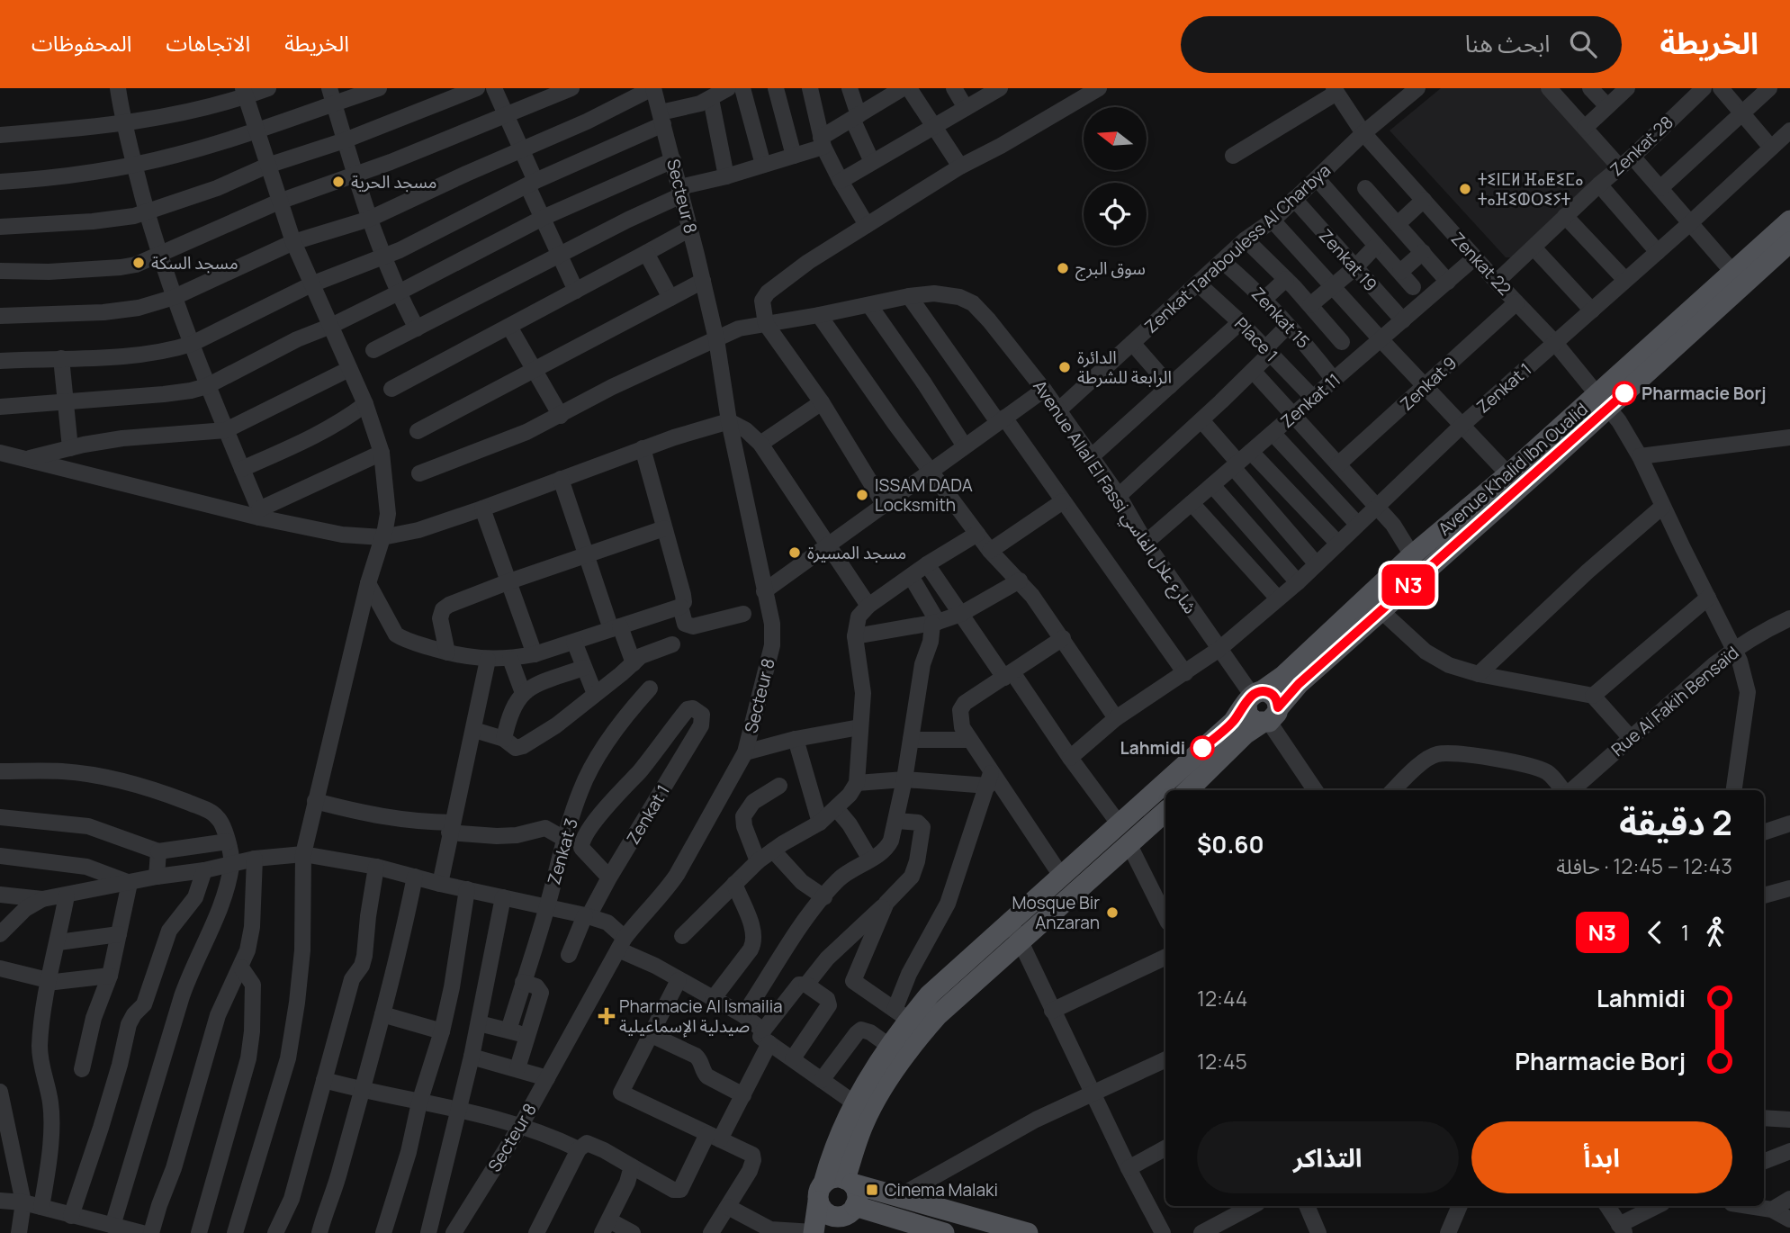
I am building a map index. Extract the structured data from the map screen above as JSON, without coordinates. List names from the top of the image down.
{
  "streets": {
    "main road": ["Avenue Khalid Ibn Oualid"],
    "street": [
      "Zenkat 28",
      "Secteur 8",
      "Zenkat Tarabouless Al Charbya",
      "Zenkat 19",
      "Zenkat 22",
      "Zenkat 15",
      "Place 1",
      "Zenkat 9",
      "Zenkat 1",
      "Zenkat 11",
      "Avenue Allal El Fassi شارع علال الفاسي",
      "Rue Al Fakih Bensaïd",
      "Zenkat 3"
    ]
  },
  "crossings": [
    ["Zenkat 28", "Zenkat 22"],
    ["Zenkat Tarabouless Al Charbya", "Zenkat 19"],
    ["Zenkat Tarabouless Al Charbya", "Zenkat 22"],
    ["Zenkat Tarabouless Al Charbya", "Zenkat 15"],
    ["Zenkat Tarabouless Al Charbya", "Place 1"],
    ["Zenkat Tarabouless Al Charbya", "Avenue Allal El Fassi شارع علال الفاسي"],
    ["Zenkat 19", "Zenkat 11"],
    ["Zenkat 22", "Zenkat 9"],
    ["Zenkat 22", "Zenkat 1"],
    ["Zenkat 22", "Zenkat 11"],
    ["Zenkat 22", "Avenue Khalid Ibn Oualid"],
    ["Zenkat 22", "Rue Al Fakih Bensaïd"],
    ["Zenkat 15", "Zenkat 11"],
    ["Place 1", "Zenkat 11"],
    ["Zenkat 1", "Avenue Allal El Fassi شارع علال الفاسي"],
    ["Zenkat 11", "Avenue Allal El Fassi شارع علال الفاسي"],
    ["Avenue Khalid Ibn Oualid", "Avenue Allal El Fassi شارع علال الفاسي"]
  ],
  "places": {
    "other": [
      "مسجد الحرية",
      "ⵜⵉⵏⵎⵍ ⴼⴰⵟⵉⵎⴰ ⵜⴰⴼⵉⵀⵔⵉⵢⵜ",
      "مسجد السكة",
      "سوق البرج",
      "الدائرة الرابعة للشرطة",
      "Pharmacie Borj",
      "ISSAM DADA Locksmith",
      "مسجد المسيرة",
      "Lahmidi",
      "Mosque Bir Anzaran"
    ],
    "health": ["Pharmacie Al Ismailia صيدلية الإسماعيلية"],
    "transit": ["Cinema Malaki"]
  },
  "lines": ["bus line N3"],
  "north": "left",
  "page": {
    "header": "الخريطة",
    "search": "ابحث هنا",
    "nav": ["الخريطة", "الاتجاهات", "المحفوظات"],
    "on_map": "N3",
    "heading": ["2 دقيقة", "12:43 – 12:45 · حافلة", "$0.60"],
    "legs": ["1", "N3"],
    "list": [
      {
        "name": "Lahmidi",
        "value": "12:44"
      },
      {
        "name": "Pharmacie Borj",
        "value": "12:45"
      }
    ],
    "buttons": ["ابدأ", "التذاكر"]
  }
}
